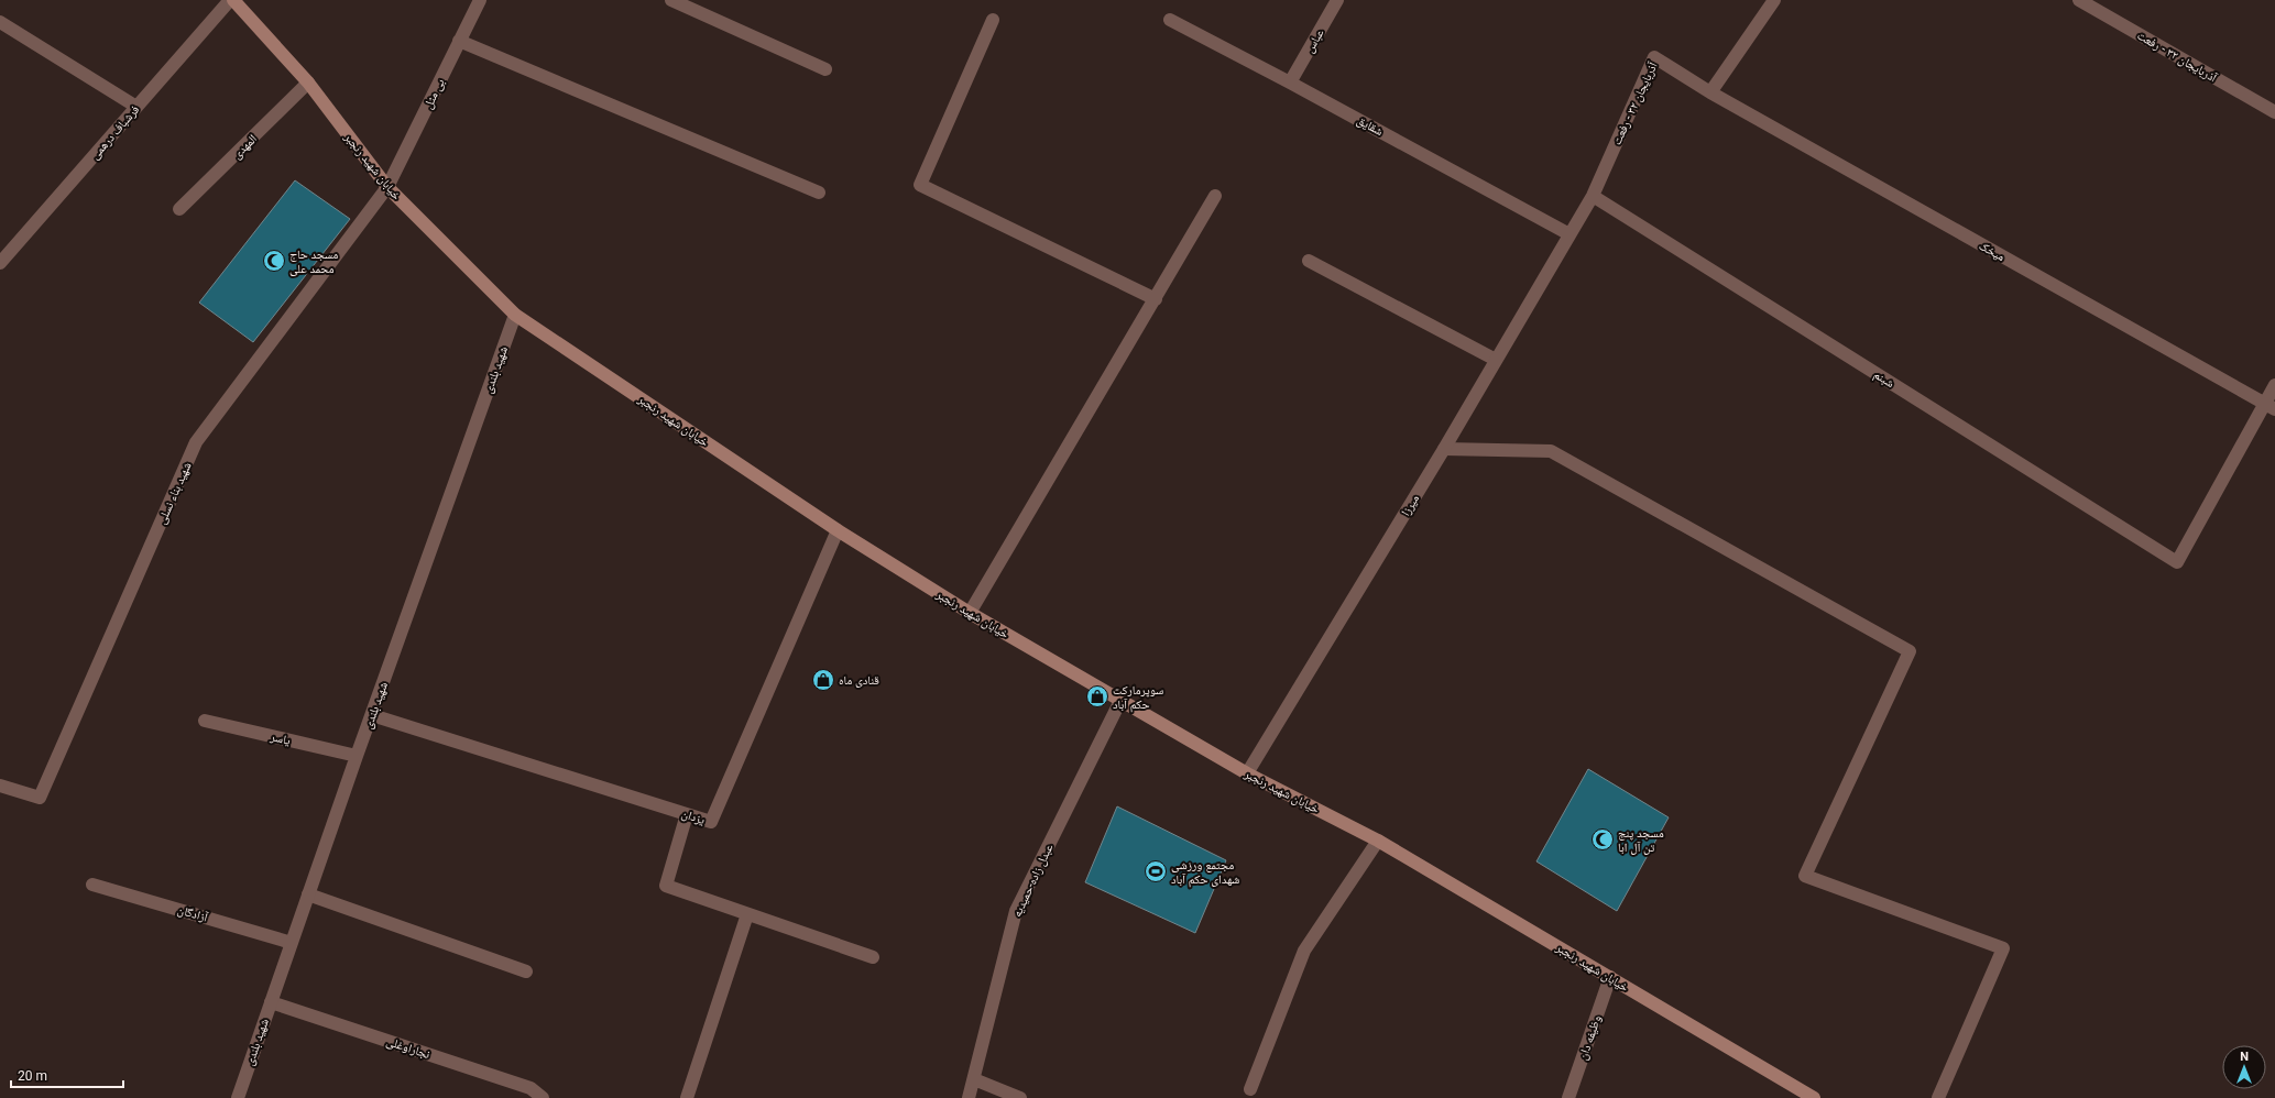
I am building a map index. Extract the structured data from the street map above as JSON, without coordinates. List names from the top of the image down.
{
  "streets": {
    "street": [
      "عباس",
      "آذربایجان ۳۲ - رفعت",
      "بی مثل",
      "شقایق",
      "فرشباف درهمی",
      "المهدی",
      "خیابان شهید رنجبر",
      "میخک",
      "شهید بلندی",
      "شبنم",
      "شهید بناء نسلی",
      "میرزا",
      "یاسر",
      "یزدان",
      "عبدل زاده-حمیدیه",
      "آزادگان",
      "وظیفه دان",
      "نجاراوغلی"
    ]
  },
  "crossings": [
    ["عباس", "شقایق"],
    ["آذربایجان ۳۲ - رفعت", "شقایق"],
    ["آذربایجان ۳۲ - رفعت", "میخک"],
    ["آذربایجان ۳۲ - رفعت", "شبنم"],
    ["آذربایجان ۳۲ - رفعت", "میرزا"],
    ["بی مثل", "خیابان شهید رنجبر"],
    ["بی مثل", "شهید بناء نسلی"],
    ["شقایق", "میرزا"],
    ["المهدی", "خیابان شهید رنجبر"],
    ["خیابان شهید رنجبر", "شهید بلندی"],
    ["خیابان شهید رنجبر", "شهید بناء نسلی"],
    ["خیابان شهید رنجبر", "میرزا"],
    ["خیابان شهید رنجبر", "یزدان"],
    ["خیابان شهید رنجبر", "عبدل زاده-حمیدیه"],
    ["خیابان شهید رنجبر", "وظیفه دان"],
    ["میخک", "شبنم"],
    ["شهید بلندی", "یاسر"],
    ["شهید بلندی", "یزدان"],
    ["شهید بلندی", "آزادگان"],
    ["شهید بلندی", "نجاراوغلی"]
  ],
  "places": {
    "mosque": ["مسجد حاج محمد علی", "مسجد پنج تن آل ابا"],
    "shop": ["قنادی ماه", "سوپرمارکت حکم آباد"],
    "sports": ["مجتمع ورزشی شهدای حکم آباد"]
  },
  "scale_bar": "20 m",
  "north": "top"
}
